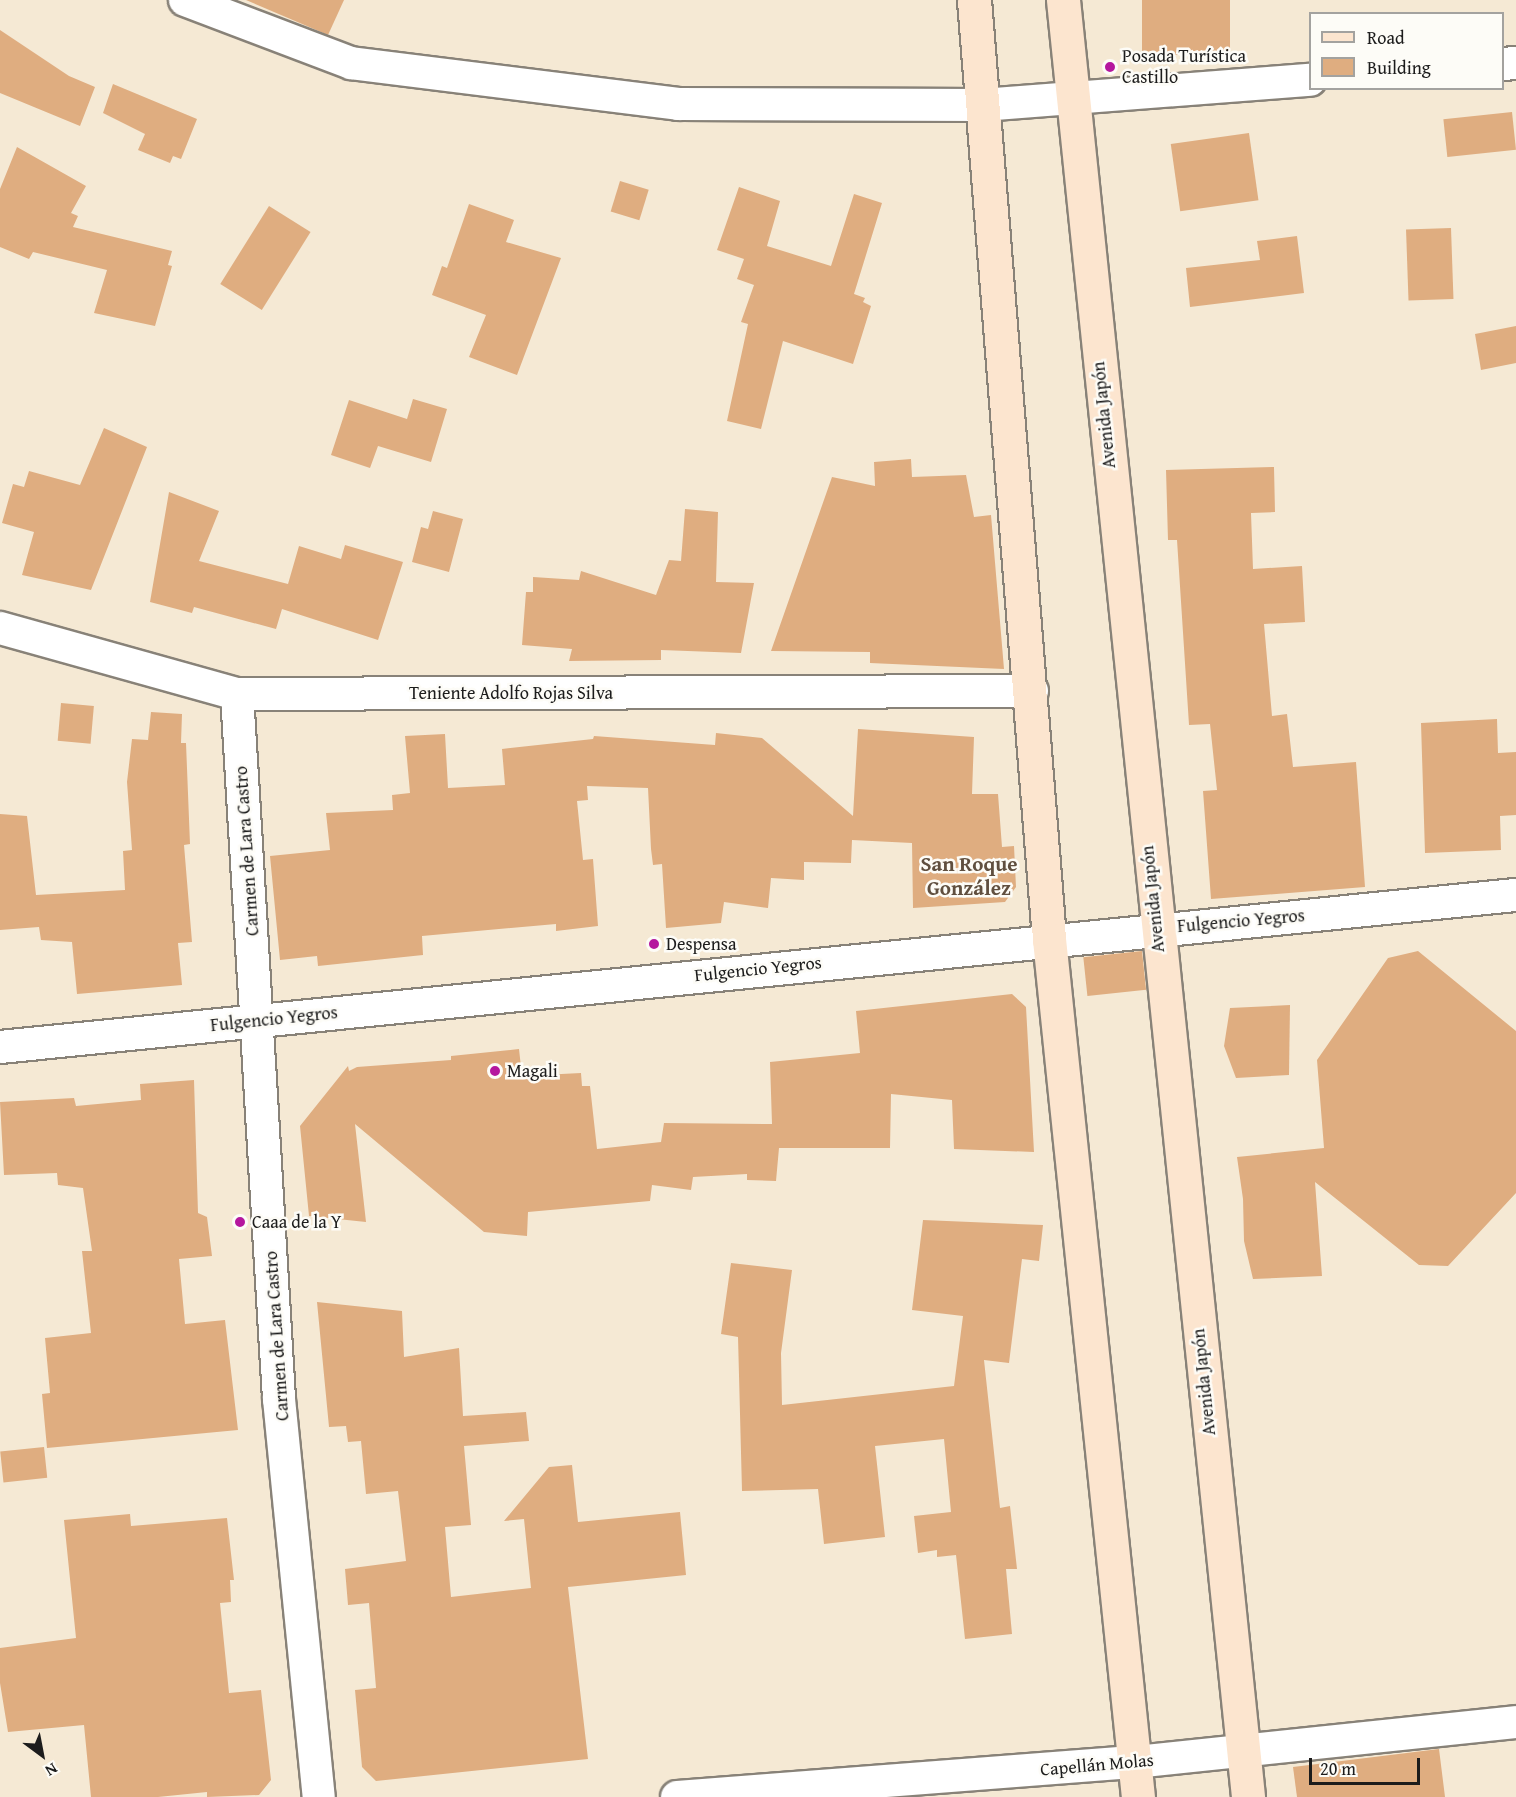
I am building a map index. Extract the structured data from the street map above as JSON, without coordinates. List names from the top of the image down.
{
  "streets": {
    "main road": ["Avenida Japón"],
    "street": [
      "Teniente Adolfo Rojas Silva",
      "Carmen de Lara Castro",
      "Fulgencio Yegros",
      "Capellán Molas"
    ]
  },
  "crossings": [
    ["Avenida Japón", "Fulgencio Yegros"],
    ["Avenida Japón", "Capellán Molas"],
    ["Teniente Adolfo Rojas Silva", "Carmen de Lara Castro"],
    ["Carmen de Lara Castro", "Fulgencio Yegros"]
  ],
  "districts": ["San Roque González"],
  "places": [
    "Posada Turística Castillo",
    "Despensa",
    "Magali",
    "Caaa de la Y"
  ],
  "legend": ["Road", "Building"],
  "scale_bar": "20 m",
  "north": "bottom right"
}
